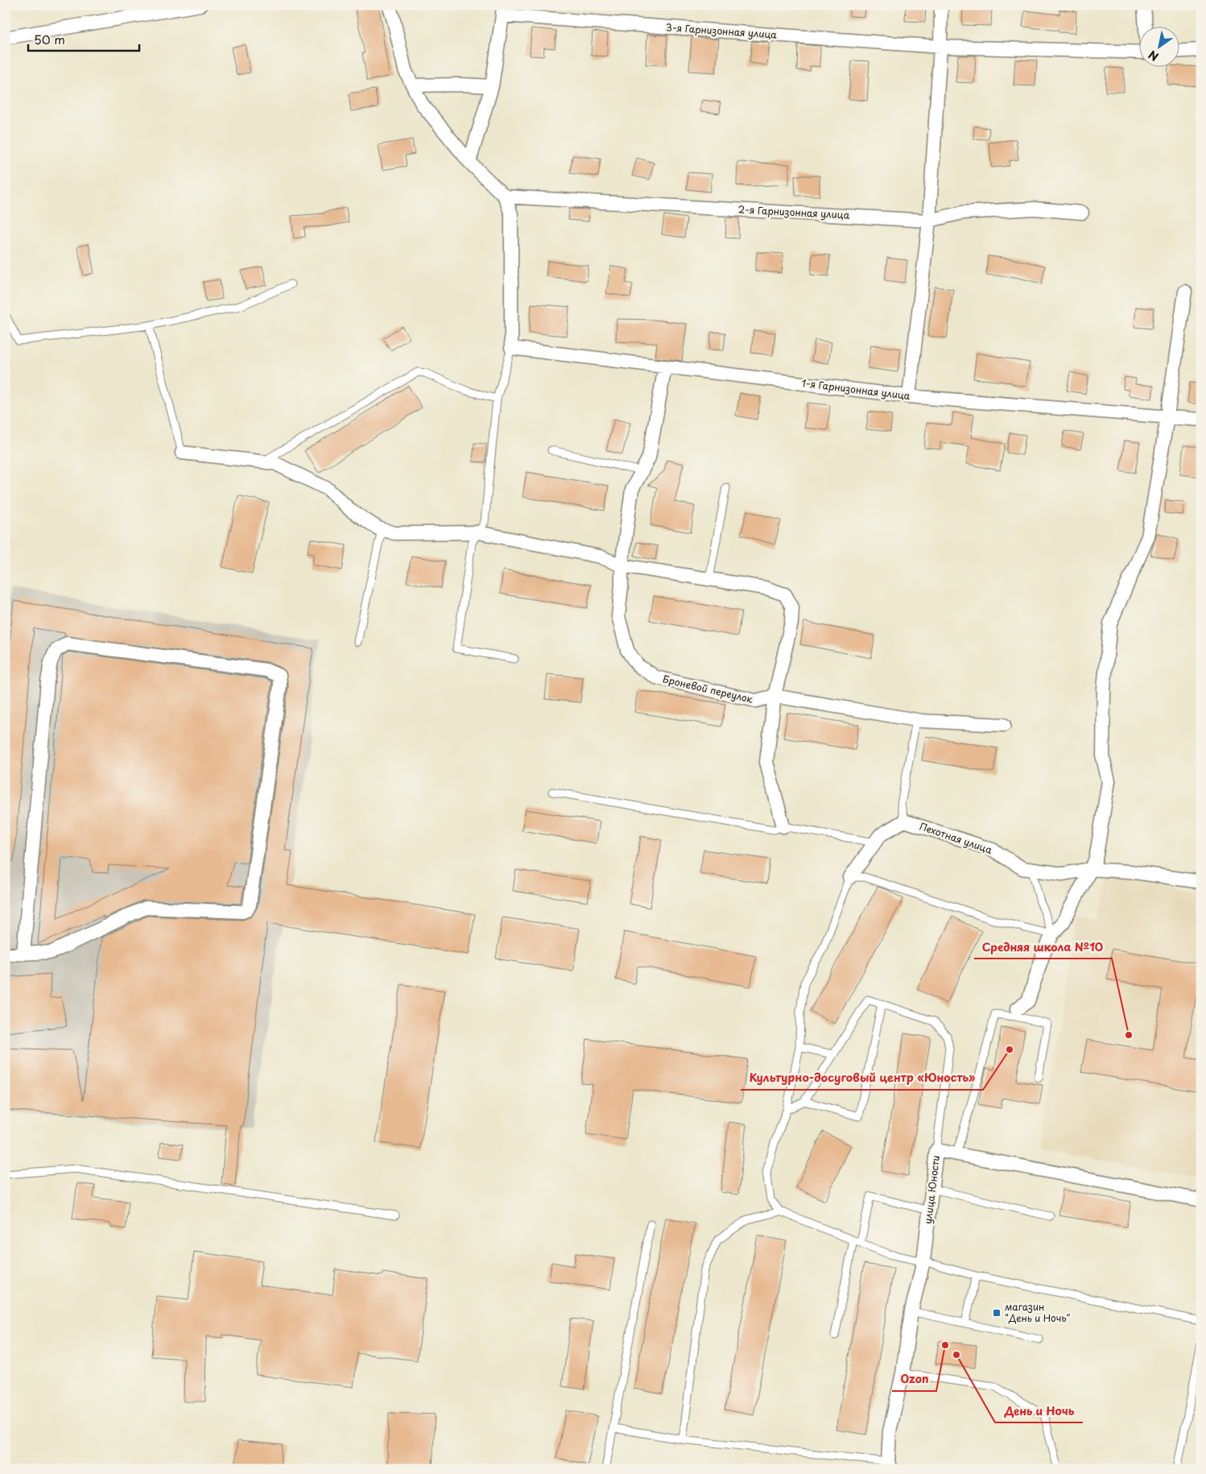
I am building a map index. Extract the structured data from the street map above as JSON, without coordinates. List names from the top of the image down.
{
  "streets": {
    "street": [
      "3-я Гарнизонная улица",
      "2-я Гарнизонная улица",
      "1-я Гарнизонная улица",
      "Броневой переулок",
      "Пехотная улица",
      "улица Юности"
    ]
  },
  "crossings": [
    ["1-я Гарнизонная улица", "Броневой переулок"]
  ],
  "places": {
    "other": [
      "Средняя школа №10",
      "Культурно-досуговый центр «Юность»",
      "Ozon",
      "День и Ночь"
    ],
    "transit": ["магазин \"День и Ночь\""]
  },
  "scale_bar": "50 m",
  "north": "bottom left"
}
